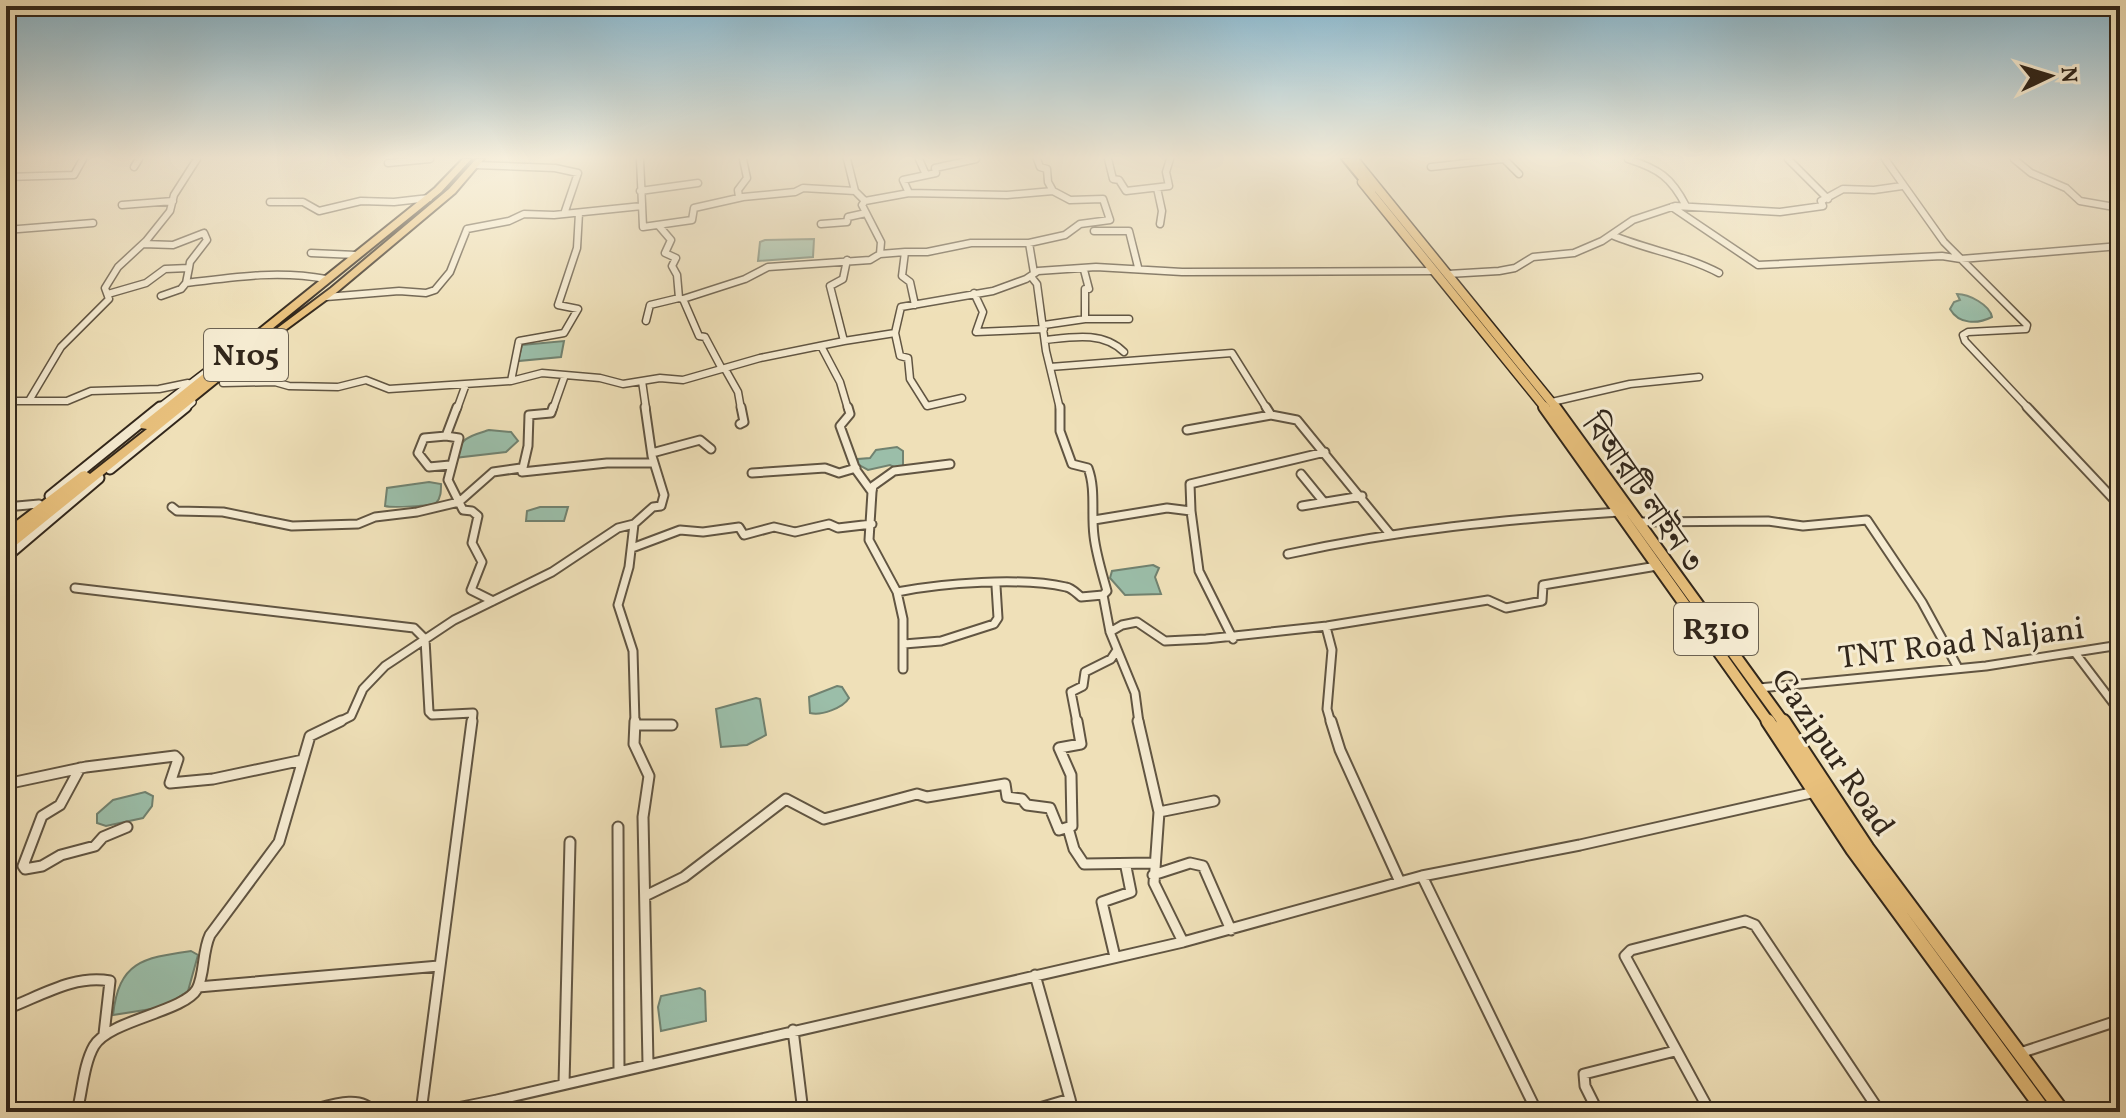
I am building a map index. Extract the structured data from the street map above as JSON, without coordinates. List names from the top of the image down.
{
  "streets": {
    "highway": ["N105"],
    "main road": ["বিআরটি লাইন ৩", "R310", "Gazipur Road"],
    "street": ["TNT Road Naljani"]
  },
  "crossings": [
    ["TNT Road Naljani", "Gazipur Road"]
  ],
  "north": "right"
}
